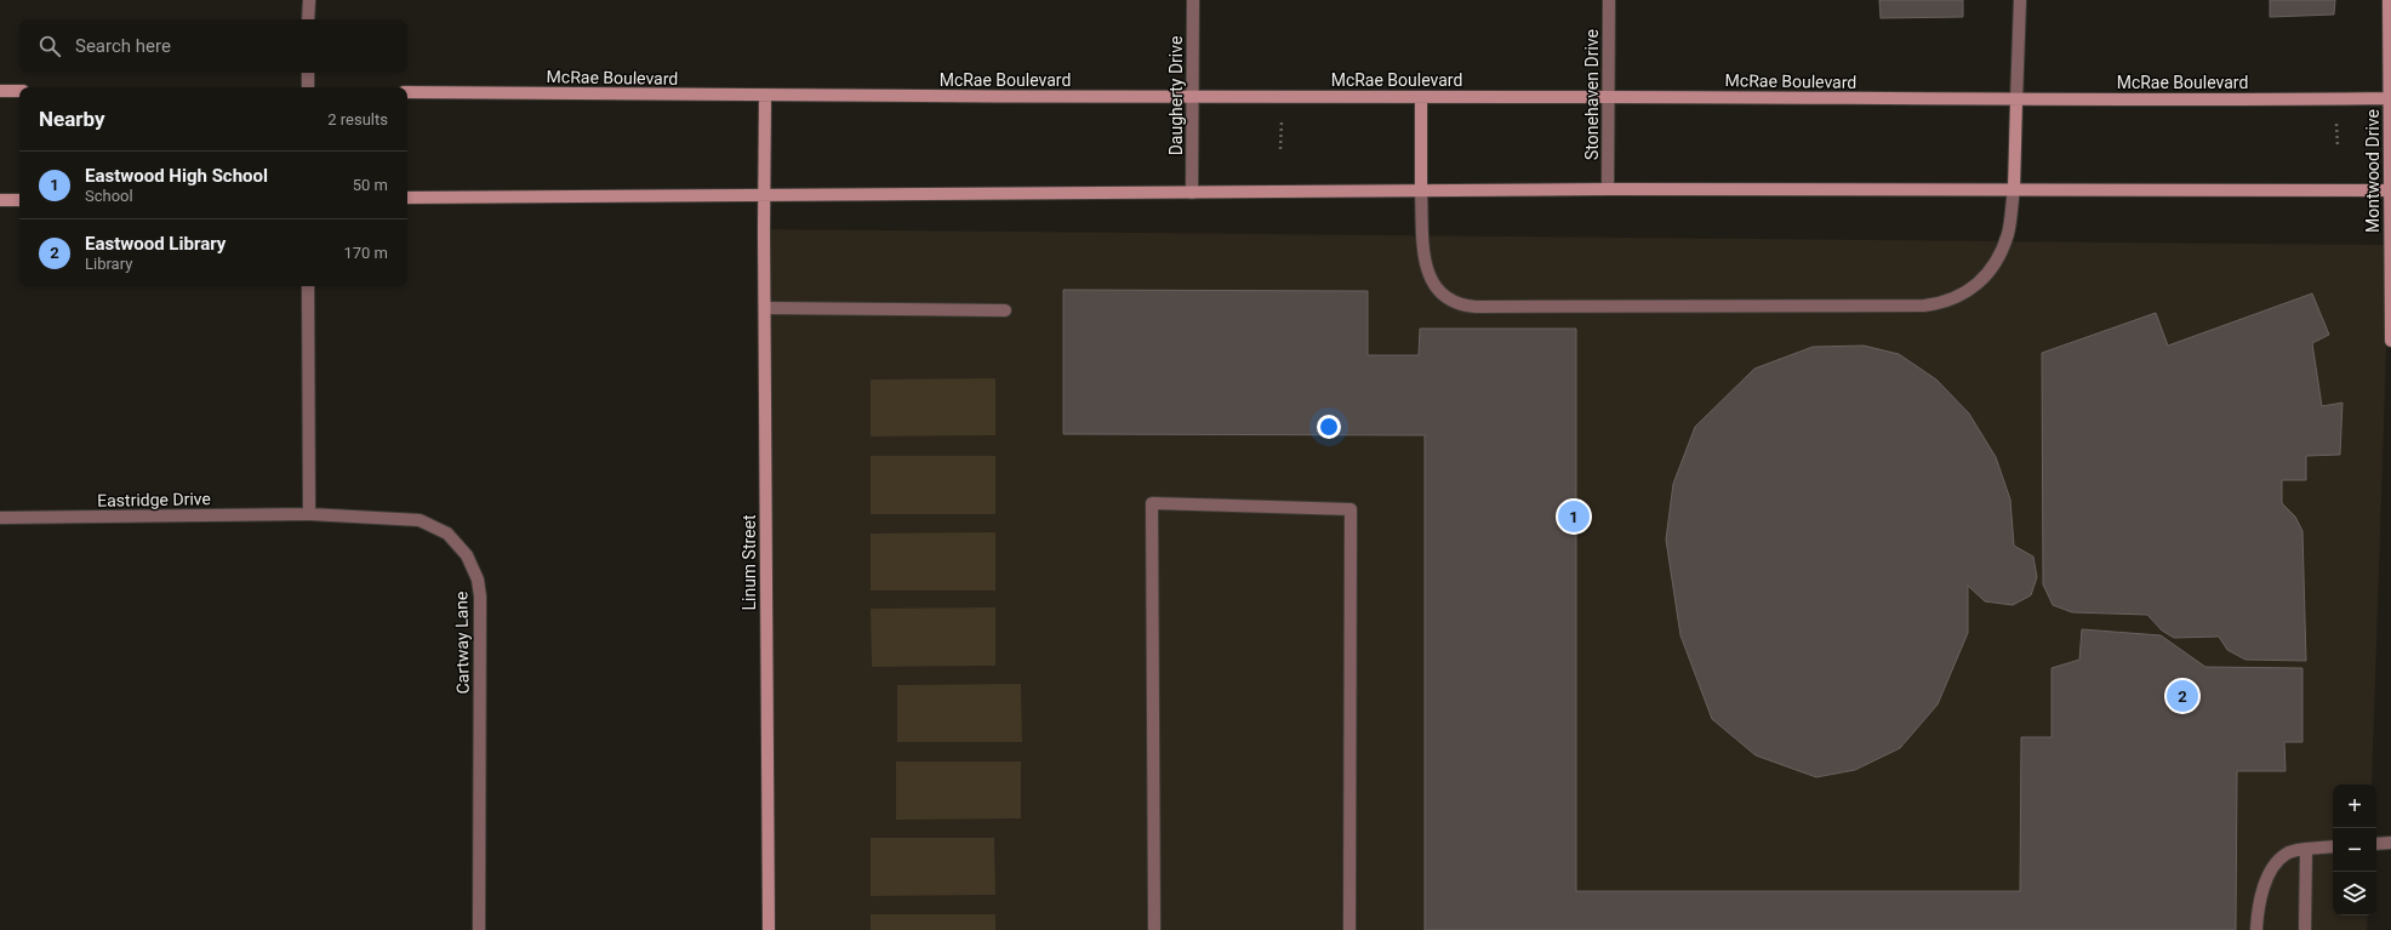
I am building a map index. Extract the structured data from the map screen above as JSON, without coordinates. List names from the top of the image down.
{
  "streets": {
    "main road": ["McRae Boulevard", "Montwood Drive", "Linum Street"],
    "street": [
      "Stonehaven Drive",
      "Daugherty Drive",
      "Eastridge Drive",
      "Cartway Lane"
    ]
  },
  "crossings": [
    ["McRae Boulevard", "Stonehaven Drive"],
    ["McRae Boulevard", "Daugherty Drive"],
    ["McRae Boulevard", "Montwood Drive"],
    ["McRae Boulevard", "Linum Street"],
    ["Eastridge Drive", "Cartway Lane"]
  ],
  "page": {
    "search": "Search here",
    "heading": ["Nearby", "2 results"],
    "list": [
      {
        "mark": "1",
        "name": "Eastwood High School",
        "note": "School",
        "value": "50 m"
      },
      {
        "mark": "2",
        "name": "Eastwood Library",
        "note": "Library",
        "value": "170 m"
      }
    ],
    "pins": ["1", "2"],
    "map_buttons": ["+", "−"]
  }
}
